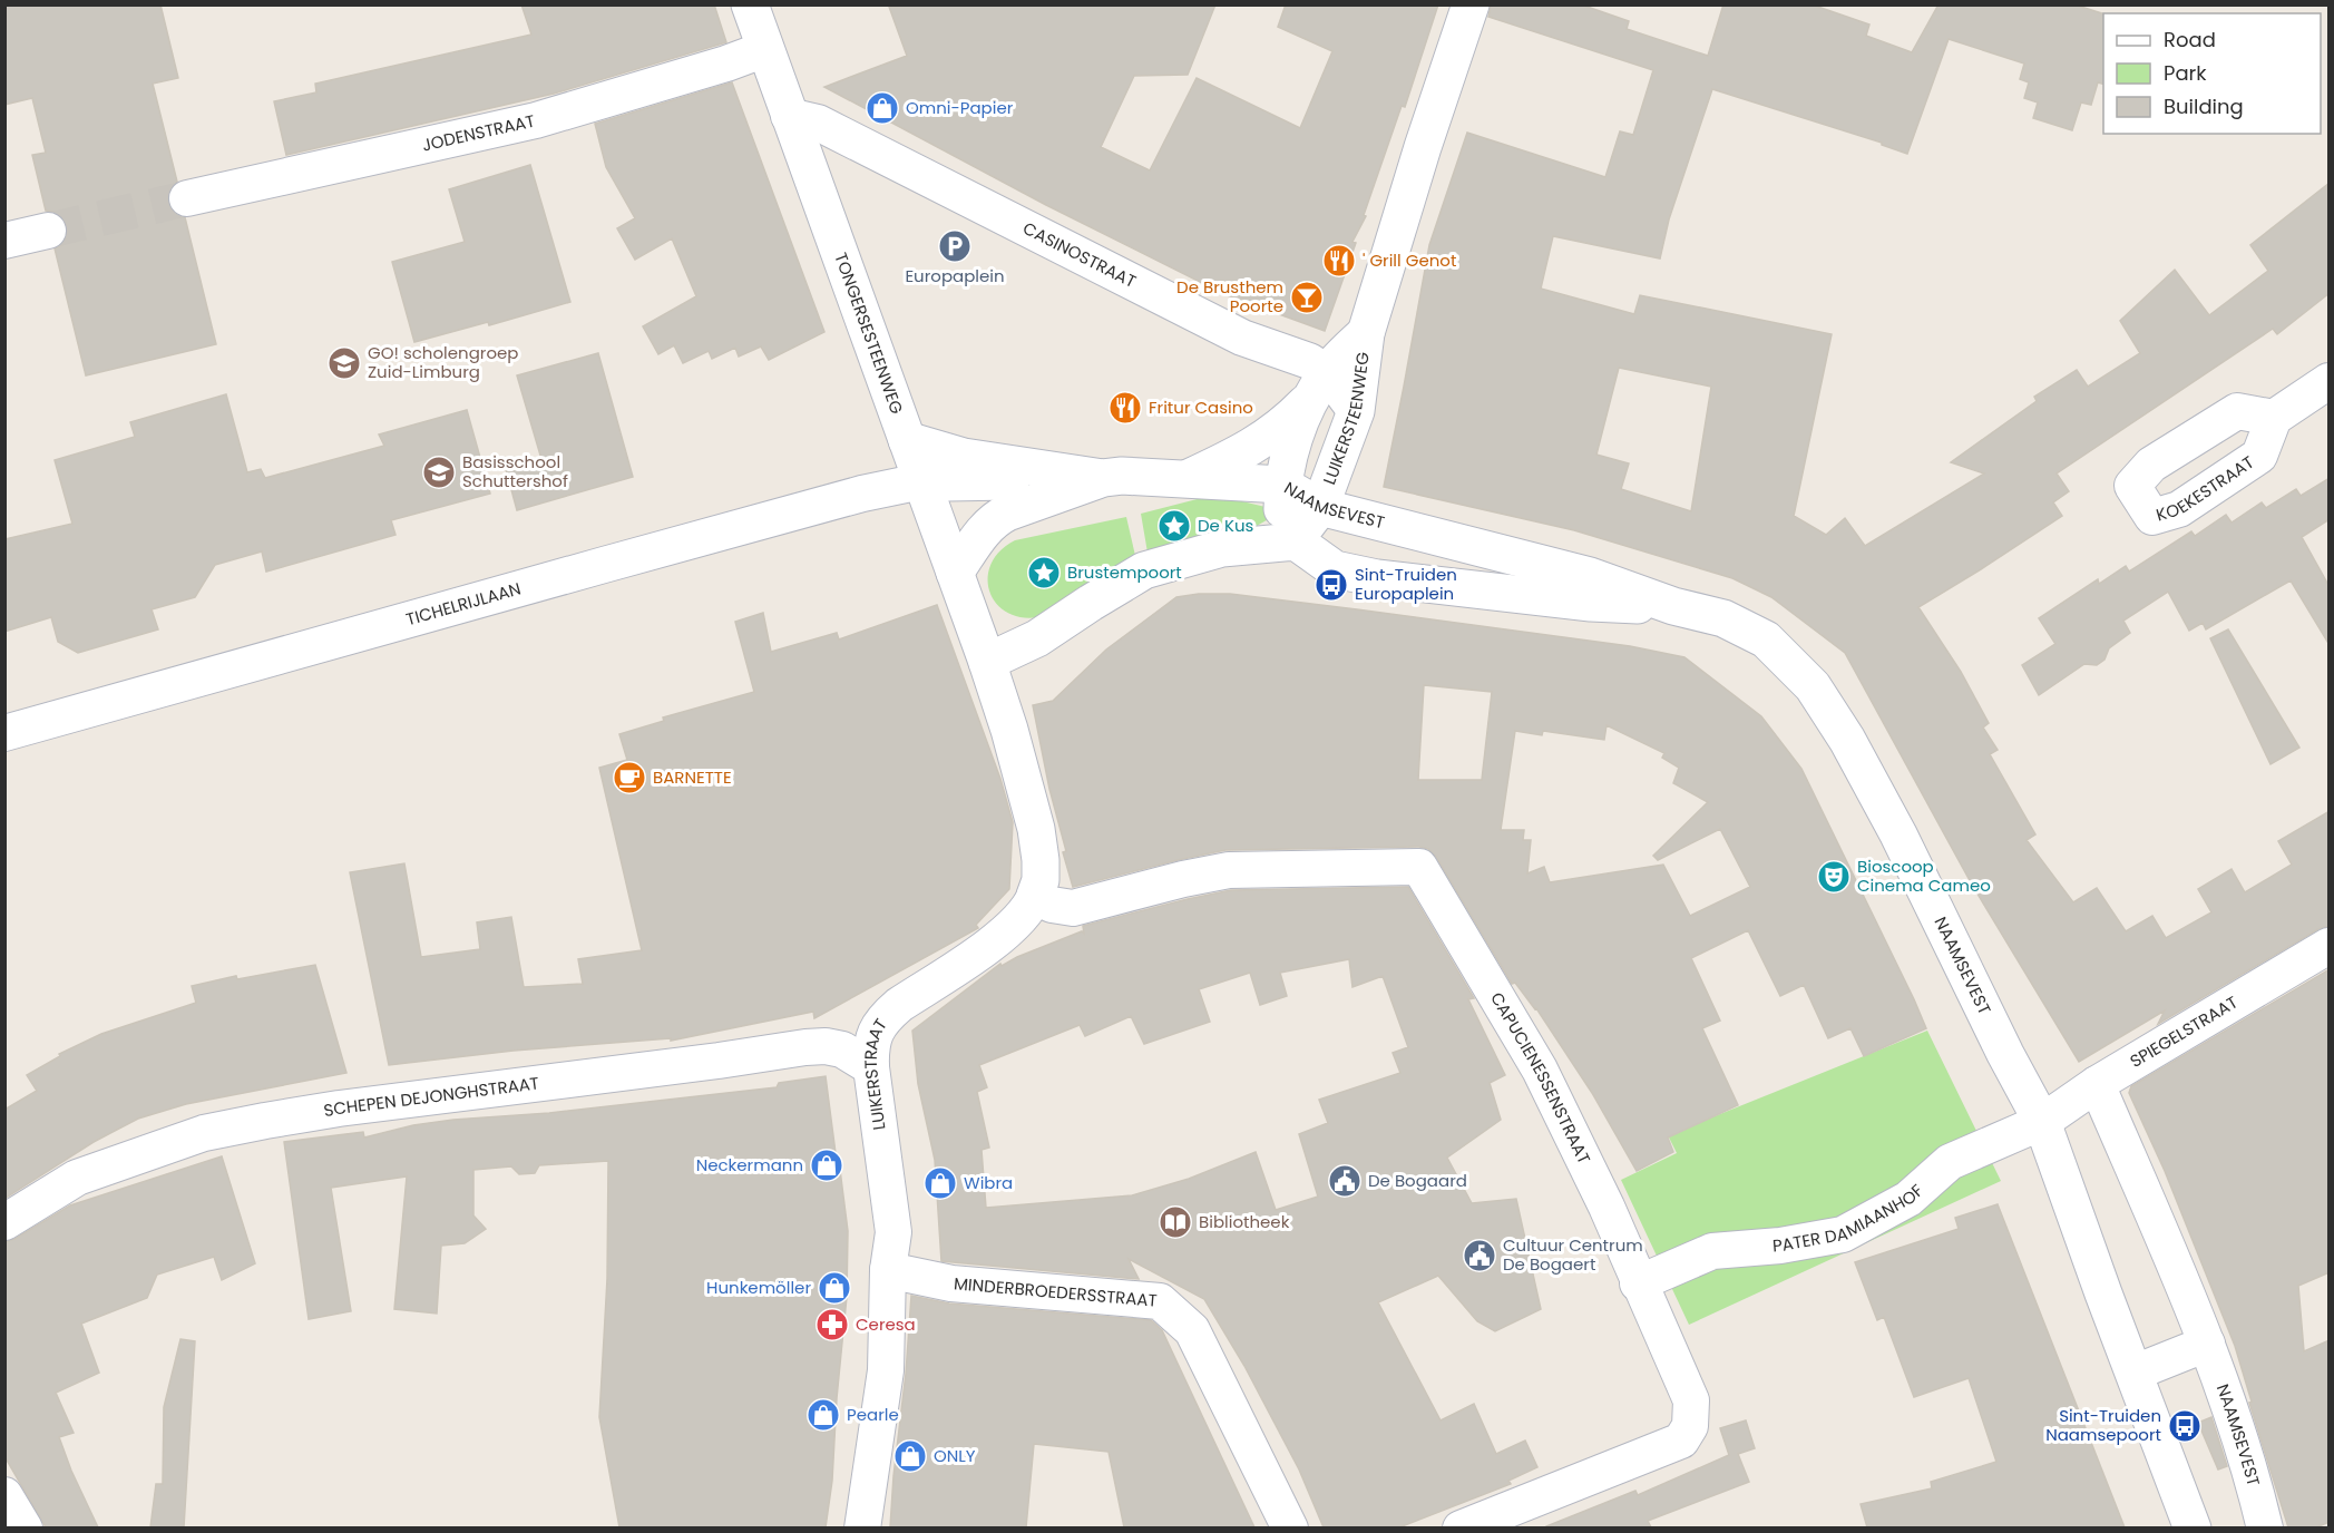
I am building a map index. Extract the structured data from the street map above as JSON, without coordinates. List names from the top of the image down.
{
  "streets": {
    "street": [
      "JODENSTRAAT",
      "CASINOSTRAAT",
      "TONGERSESTEENWEG",
      "LUIKERSTEENWEG",
      "NAAMSEVEST",
      "TICHELRIJLAAN",
      "SPIEGELSTRAAT",
      "LUIKERSTRAAT",
      "CAPUCIENESSENSTRAAT",
      "SCHEPEN DEJONGHSTRAAT",
      "PATER DAMIAANHOF",
      "MINDERBROEDERSSTRAAT"
    ]
  },
  "crossings": [
    ["JODENSTRAAT", "TONGERSESTEENWEG"],
    ["CASINOSTRAAT", "TONGERSESTEENWEG"],
    ["CASINOSTRAAT", "LUIKERSTEENWEG"],
    ["TONGERSESTEENWEG", "NAAMSEVEST"],
    ["TONGERSESTEENWEG", "TICHELRIJLAAN"],
    ["TONGERSESTEENWEG", "LUIKERSTRAAT"],
    ["LUIKERSTEENWEG", "NAAMSEVEST"],
    ["NAAMSEVEST", "SPIEGELSTRAAT"],
    ["NAAMSEVEST", "PATER DAMIAANHOF"],
    ["SPIEGELSTRAAT", "PATER DAMIAANHOF"],
    ["LUIKERSTRAAT", "CAPUCIENESSENSTRAAT"],
    ["LUIKERSTRAAT", "SCHEPEN DEJONGHSTRAAT"],
    ["LUIKERSTRAAT", "MINDERBROEDERSSTRAAT"],
    ["CAPUCIENESSENSTRAAT", "PATER DAMIAANHOF"]
  ],
  "places": {
    "shop": [
      "Omni-Papier",
      "Neckermann",
      "Wibra",
      "Hunkemöller",
      "Pearle",
      "ONLY"
    ],
    "parking": ["Europaplein"],
    "restaurant": ["' Grill Genot", "Fritur Casino"],
    "bar": ["De Brusthem Poorte"],
    "school or university": ["GO! scholengroep Zuid-Limburg", "Basisschool Schuttershof"],
    "place": ["De Kus", "Brustempoort"],
    "bus stop": ["Sint-Truiden Europaplein", "Sint-Truiden Naamsepoort"],
    "cafe": ["BARNETTE"],
    "theatre": ["Bioscoop Cinema Cameo"],
    "public building": ["De Bogaard", "Cultuur Centrum De Bogaert"],
    "library": ["Bibliotheek"],
    "pharmacy": ["Ceresa"]
  },
  "legend": ["Road", "Park", "Building"]
}
